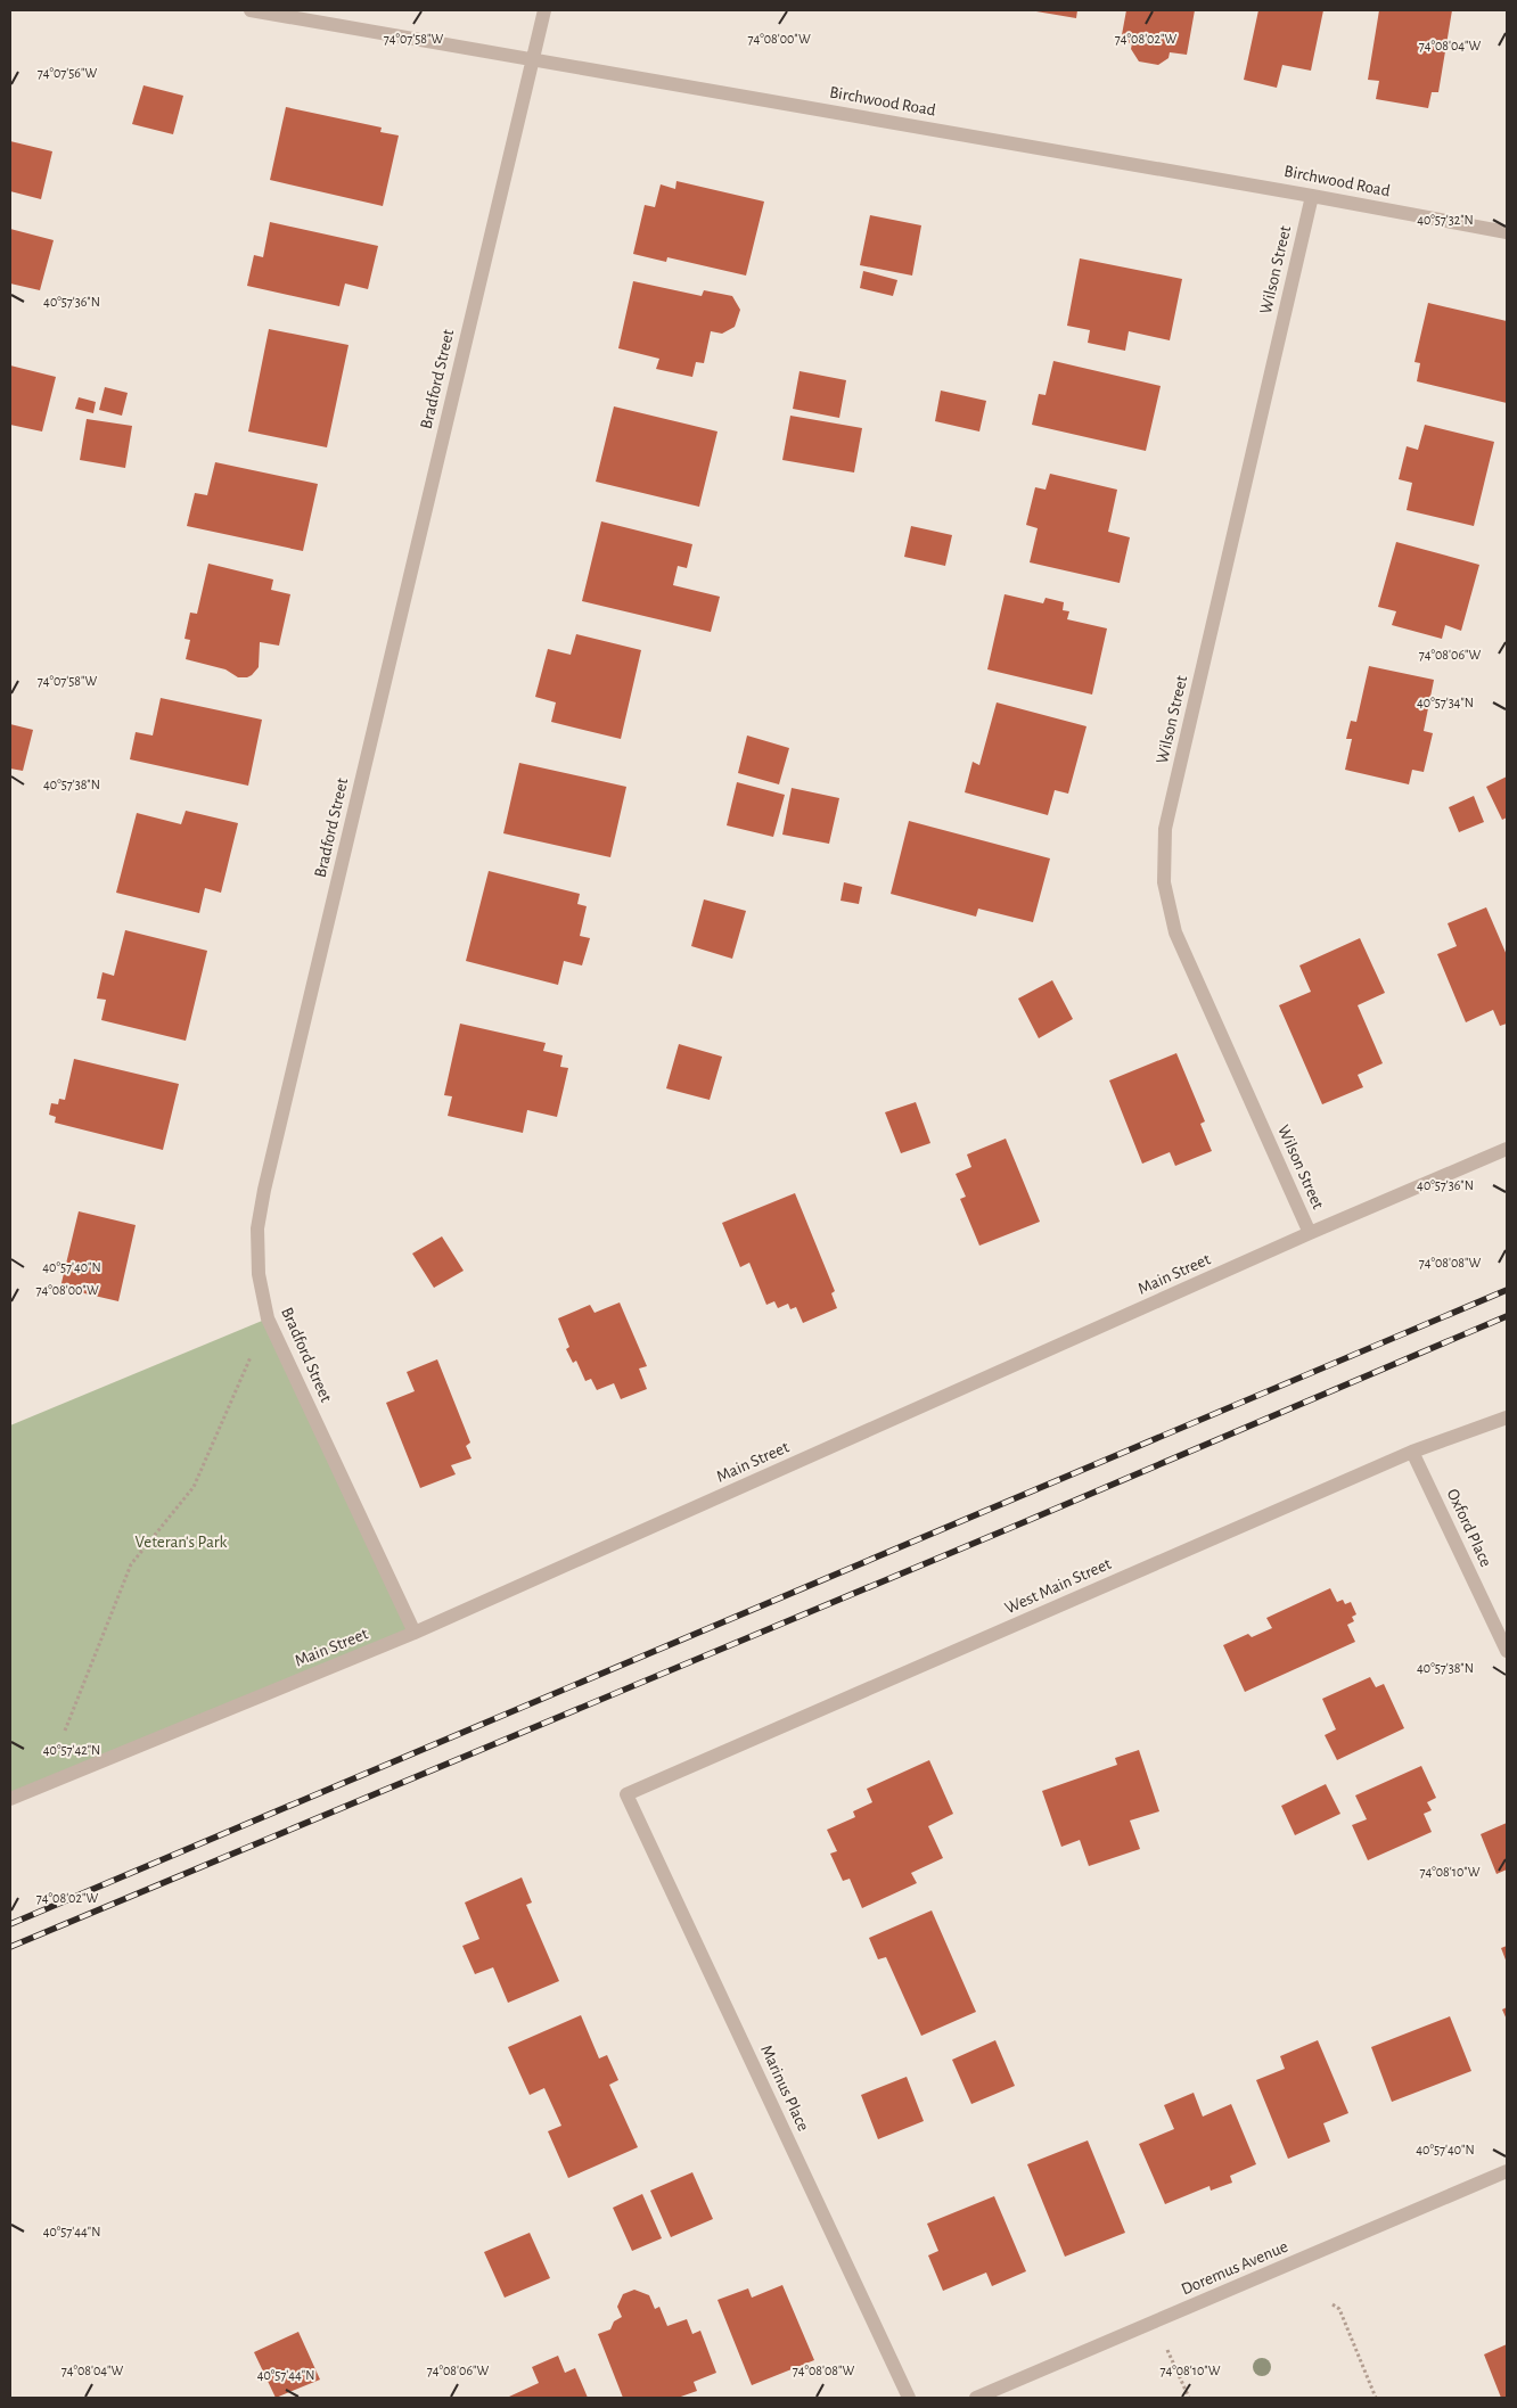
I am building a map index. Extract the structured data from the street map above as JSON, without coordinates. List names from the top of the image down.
{
  "streets": {
    "street": [
      "Birchwood Road",
      "Wilson Street",
      "Bradford Street",
      "Main Street",
      "Oxford Place",
      "West Main Street",
      "Marinus Place",
      "Doremus Avenue"
    ]
  },
  "crossings": [
    ["Birchwood Road", "Wilson Street"],
    ["Birchwood Road", "Bradford Street"],
    ["Wilson Street", "Main Street"],
    ["Bradford Street", "Main Street"],
    ["Oxford Place", "West Main Street"],
    ["West Main Street", "Marinus Place"]
  ],
  "parks": ["Veteran's Park"],
  "coordinates": [
    "74°08'00\"W",
    "74°07'58\"W",
    "74°08'02\"W",
    "74°08'04\"W",
    "74°07'56\"W",
    "40°57'32\"N",
    "40°57'36\"N",
    "74°08'06\"W",
    "40°57'34\"N",
    "40°57'38\"N",
    "74°08'08\"W",
    "40°57'40\"N",
    "40°57'42\"N",
    "74°08'10\"W",
    "40°57'44\"N"
  ]
}
